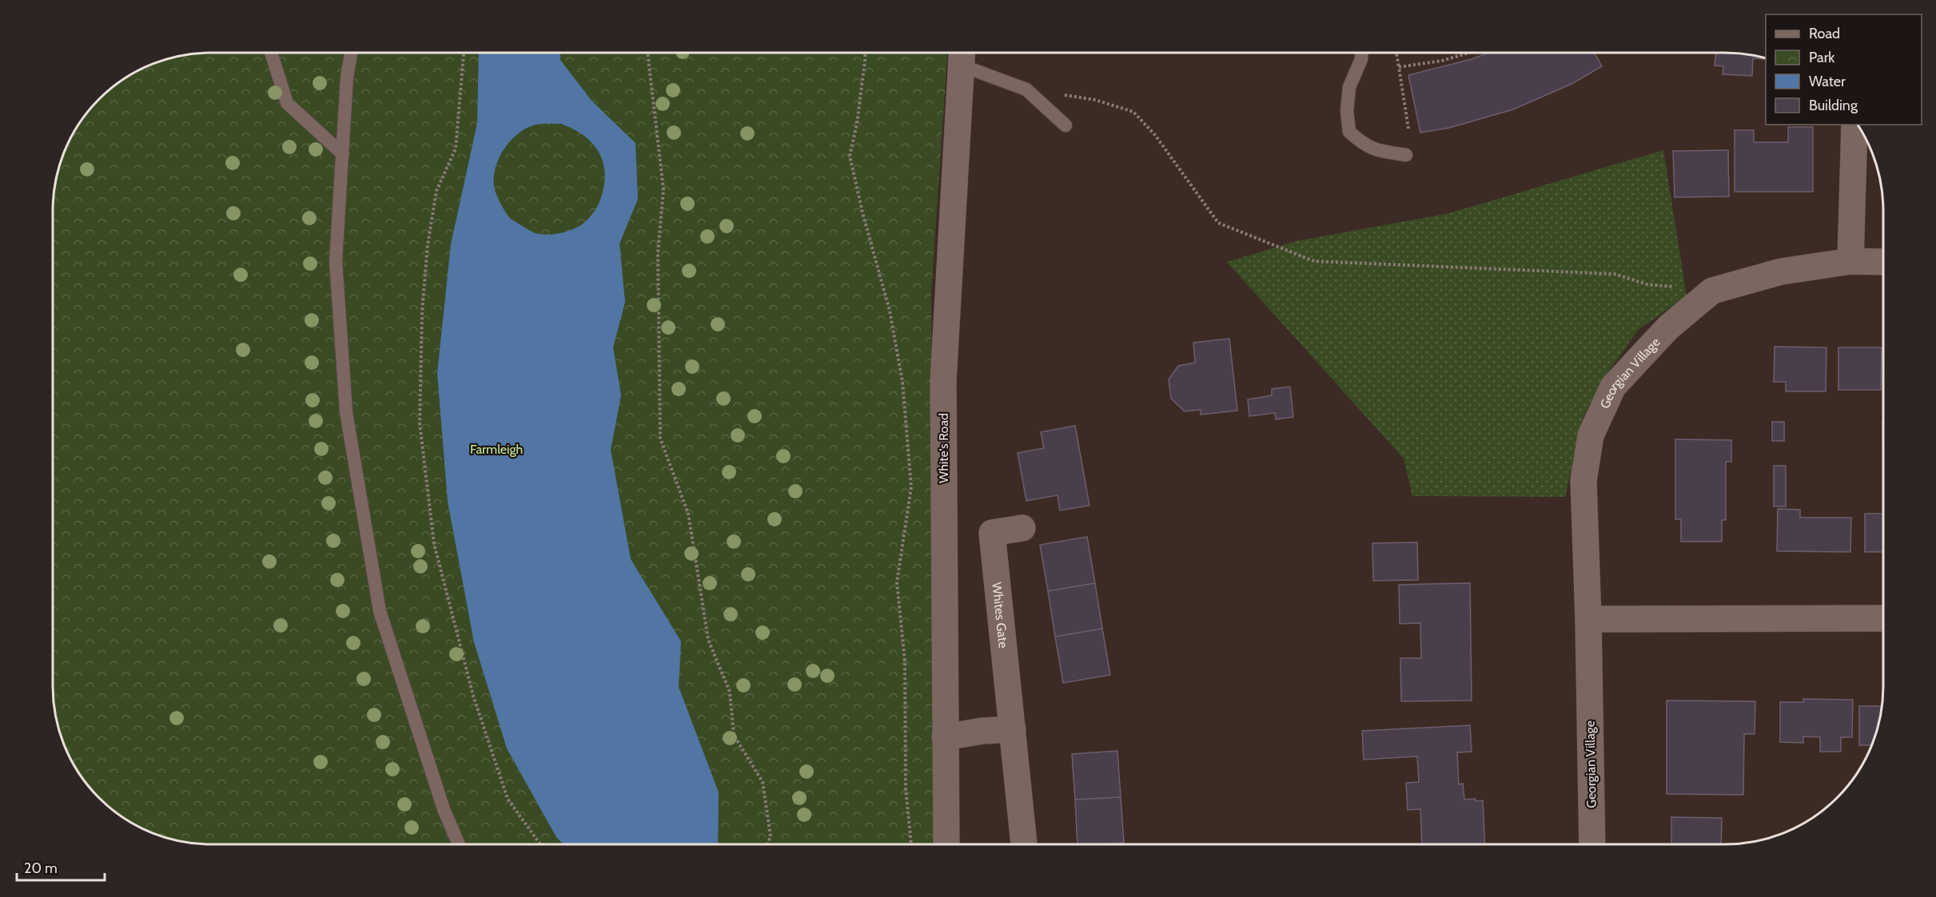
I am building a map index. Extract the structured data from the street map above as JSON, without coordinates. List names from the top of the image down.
{
  "streets": {
    "street": ["Georgian Village", "White's Road", "Whites Gate"]
  },
  "parks": ["Farmleigh"],
  "legend": [
    "Road",
    "Park",
    "Water",
    "Building"
  ],
  "scale_bar": "20 m"
}
